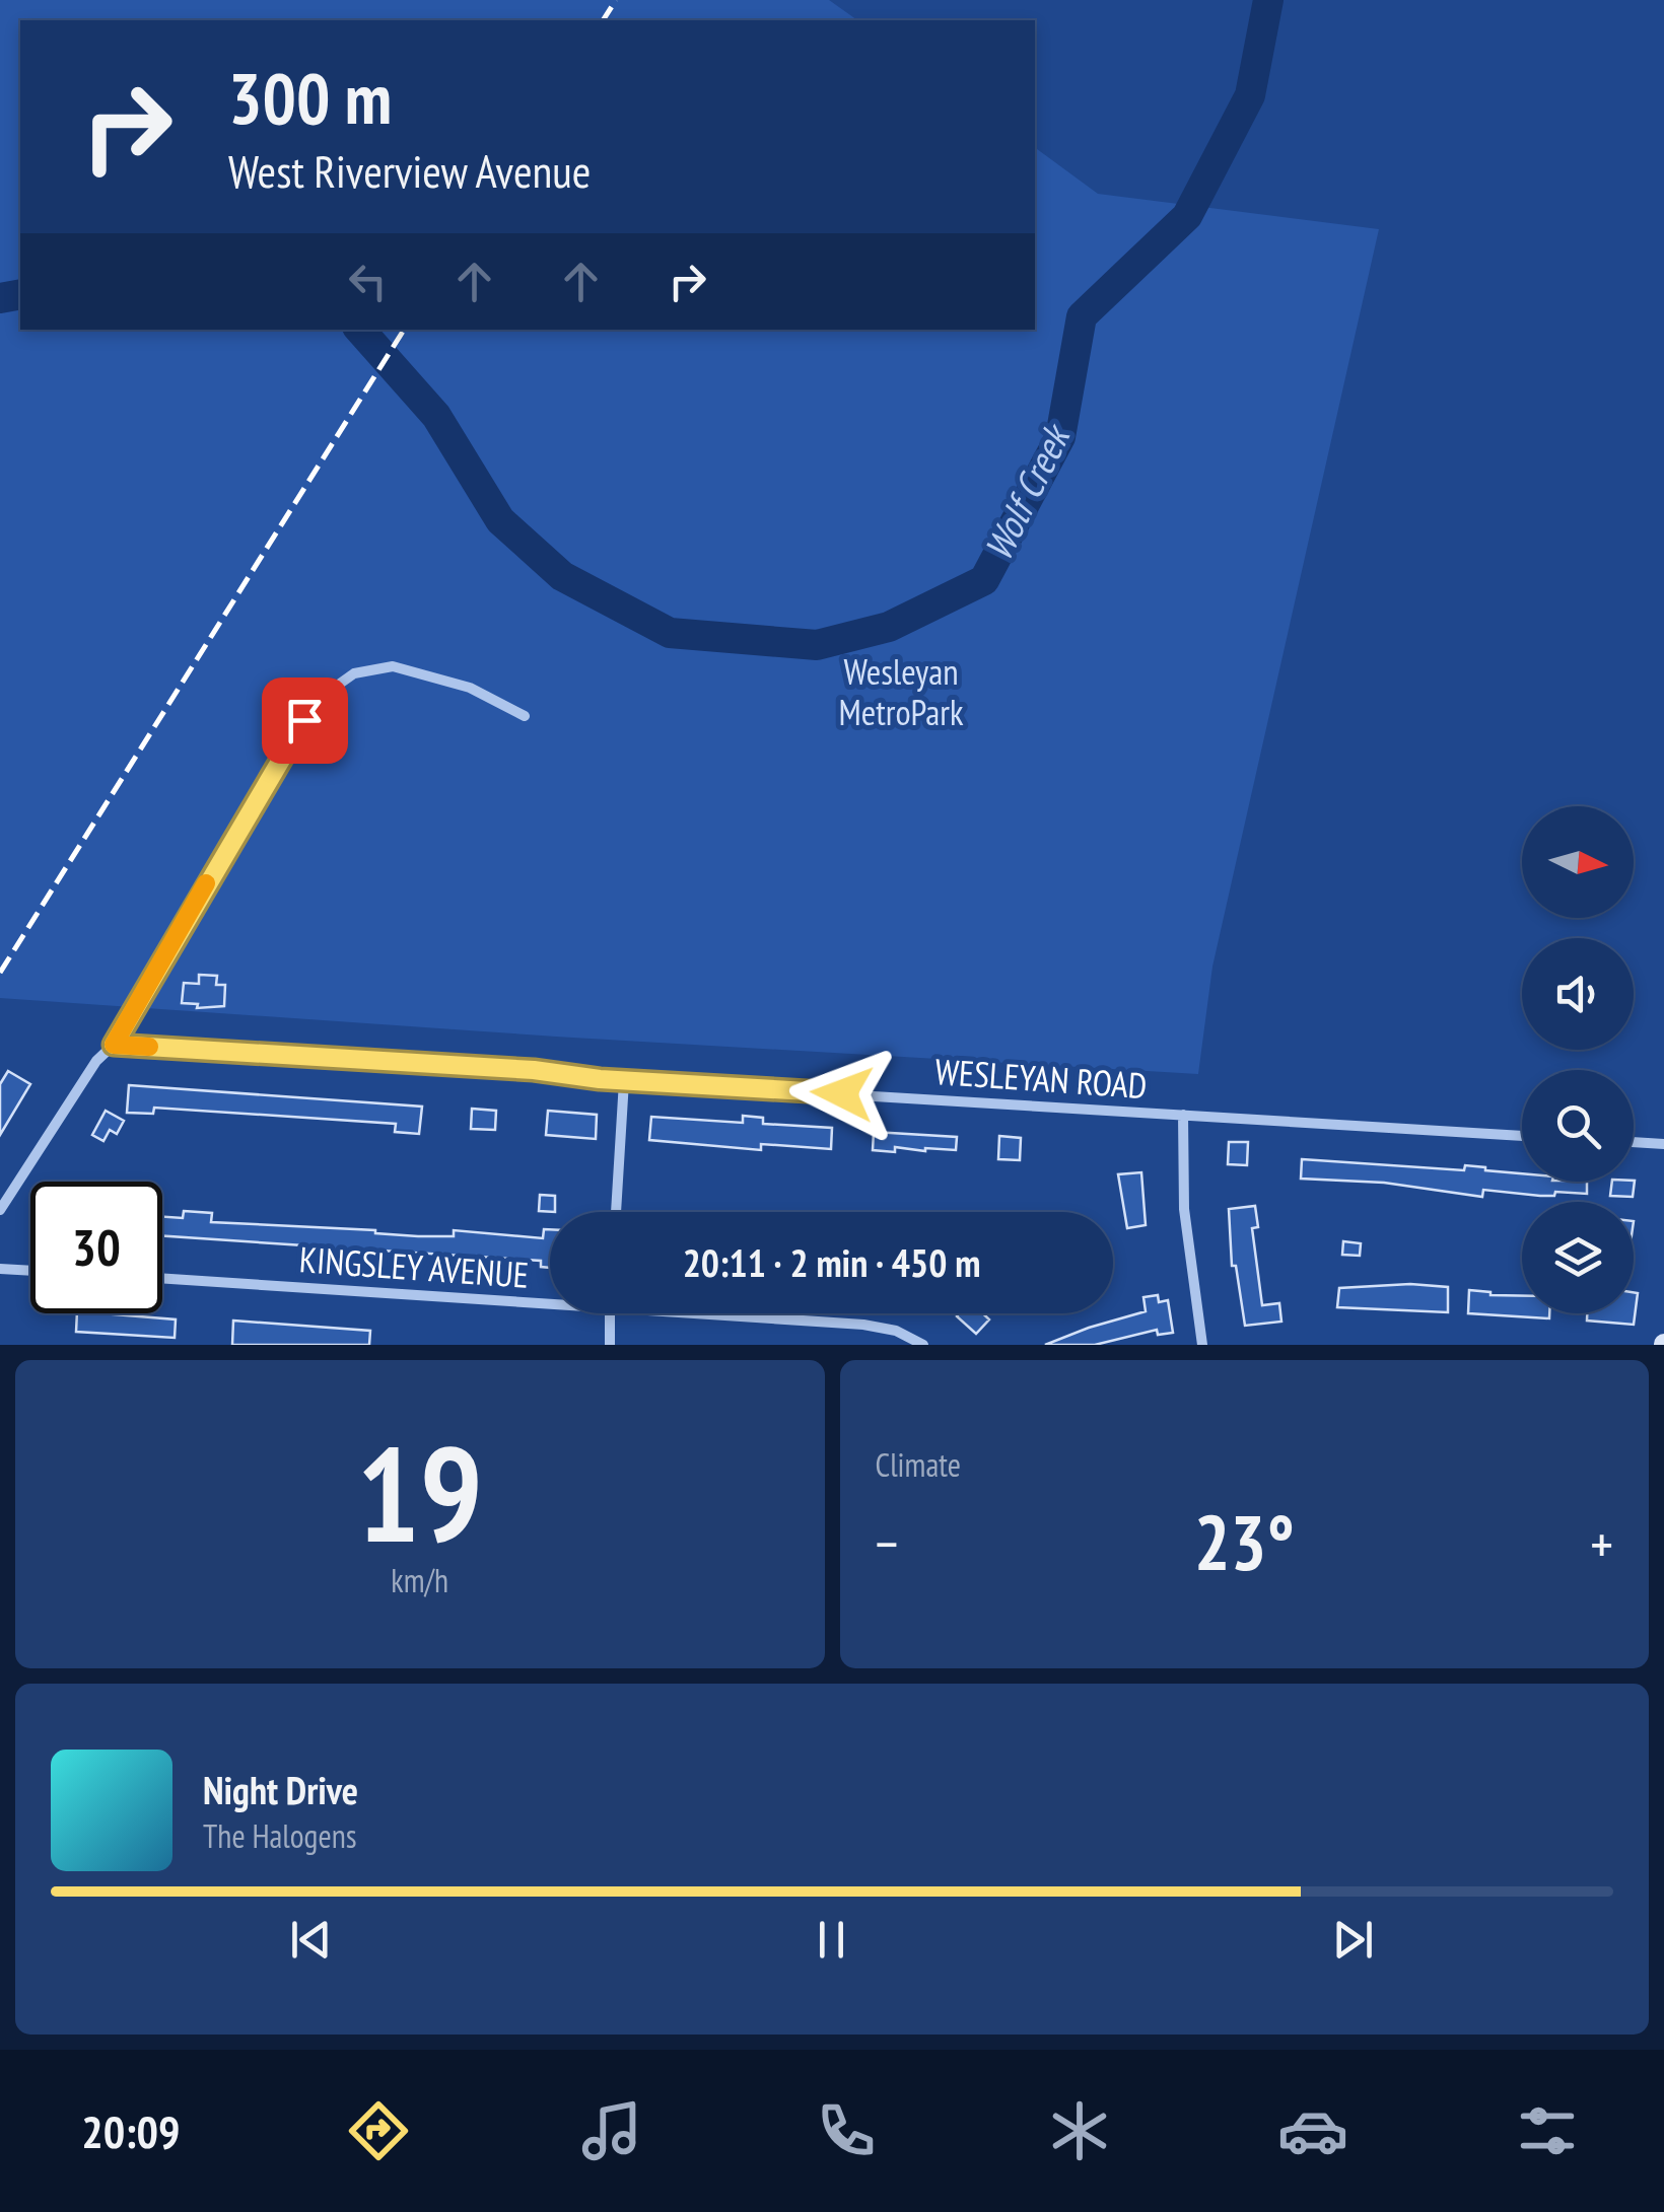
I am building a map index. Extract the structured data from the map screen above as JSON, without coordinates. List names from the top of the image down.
{
  "streets": {
    "street": ["WESLEYAN ROAD", "KINGSLEY AVENUE"]
  },
  "water": ["Wolf Creek"],
  "parks": ["Wesleyan MetroPark"],
  "north": "right",
  "page": {
    "turn": ["300 m", "West Riverview Avenue"],
    "limit": "30",
    "trip": "20:11 · 2 min · 450 m",
    "tile": [
      ["19", "km/h"],
      "Climate"
    ],
    "heat": ["−", "23°", "+"],
    "song": ["Night Drive", "The Halogens"],
    "tabs": "20:09"
  }
}
